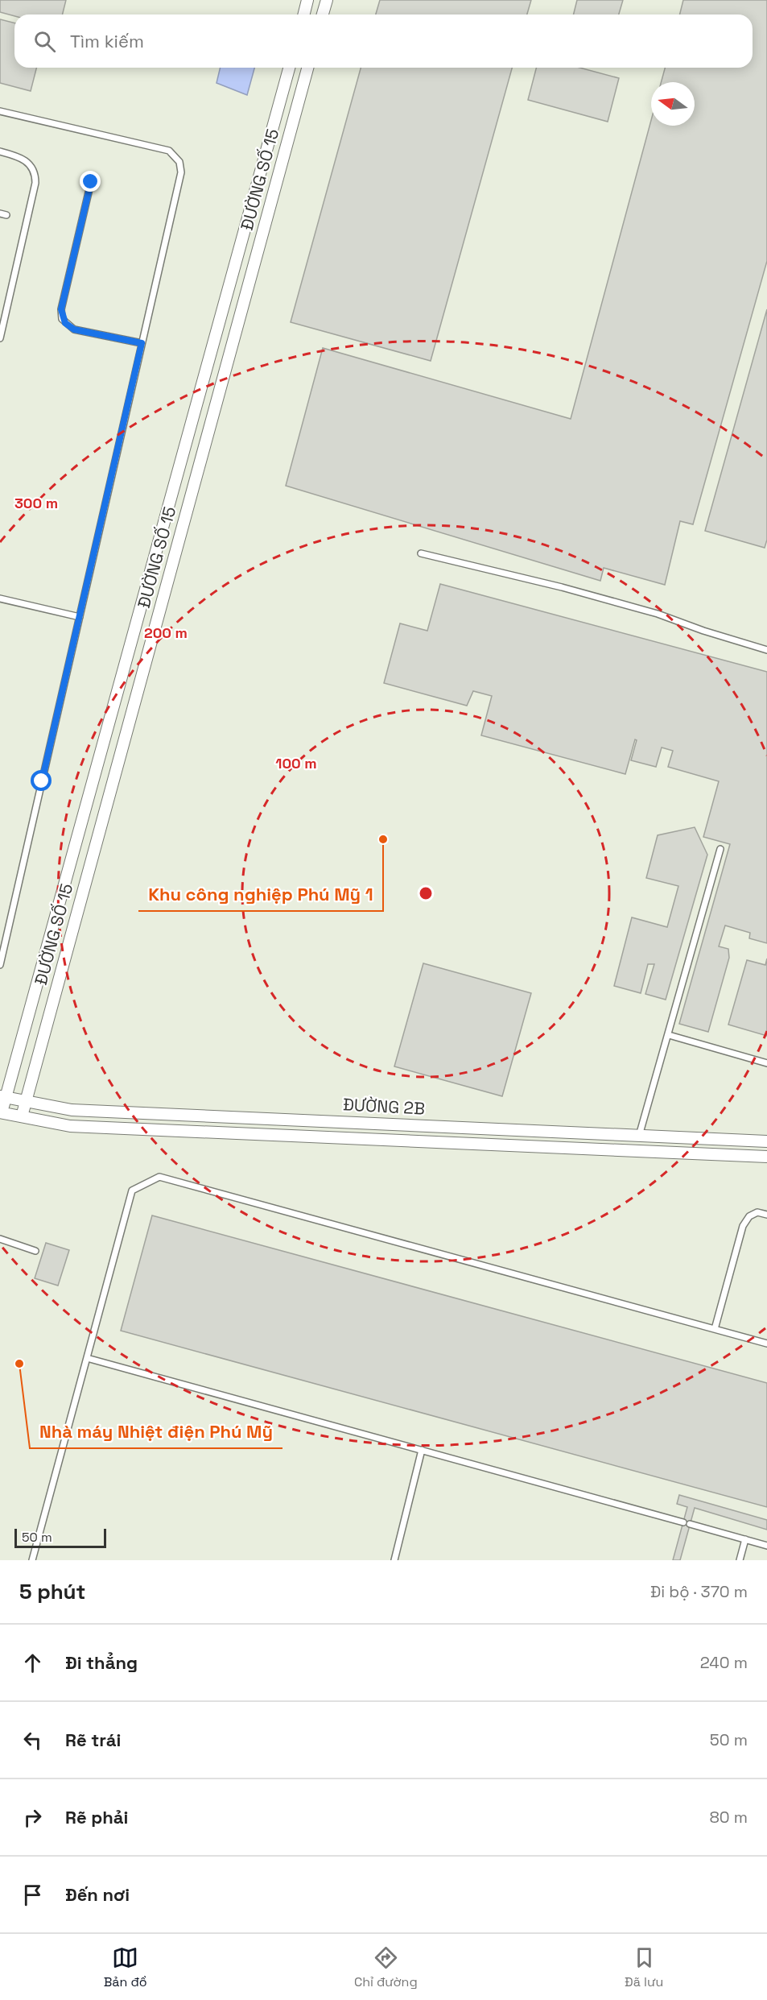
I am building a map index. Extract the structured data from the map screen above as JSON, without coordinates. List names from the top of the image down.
{
  "streets": {
    "street": ["ĐƯỜNG SỐ 15", "ĐƯỜNG 2B"]
  },
  "crossings": [
    ["ĐƯỜNG SỐ 15", "ĐƯỜNG 2B"]
  ],
  "places": ["Khu công nghiệp Phú Mỹ 1", "Nhà máy Nhiệt điện Phú Mỹ"],
  "scale_bar": "50 m",
  "north": "left",
  "page": {
    "search": "Tìm kiếm",
    "scale": "50 m",
    "heading": ["5 phút", "Đi bộ · 370 m"],
    "list": [
      ["Đi thẳng", "240 m"],
      ["Rẽ trái", "50 m"],
      ["Rẽ phải", "80 m"],
      "Đến nơi"
    ],
    "nav": ["Bản đồ", "Chỉ đường", "Đã lưu"]
  },
  "rings": ["300 m", "200 m", "100 m"]
}
